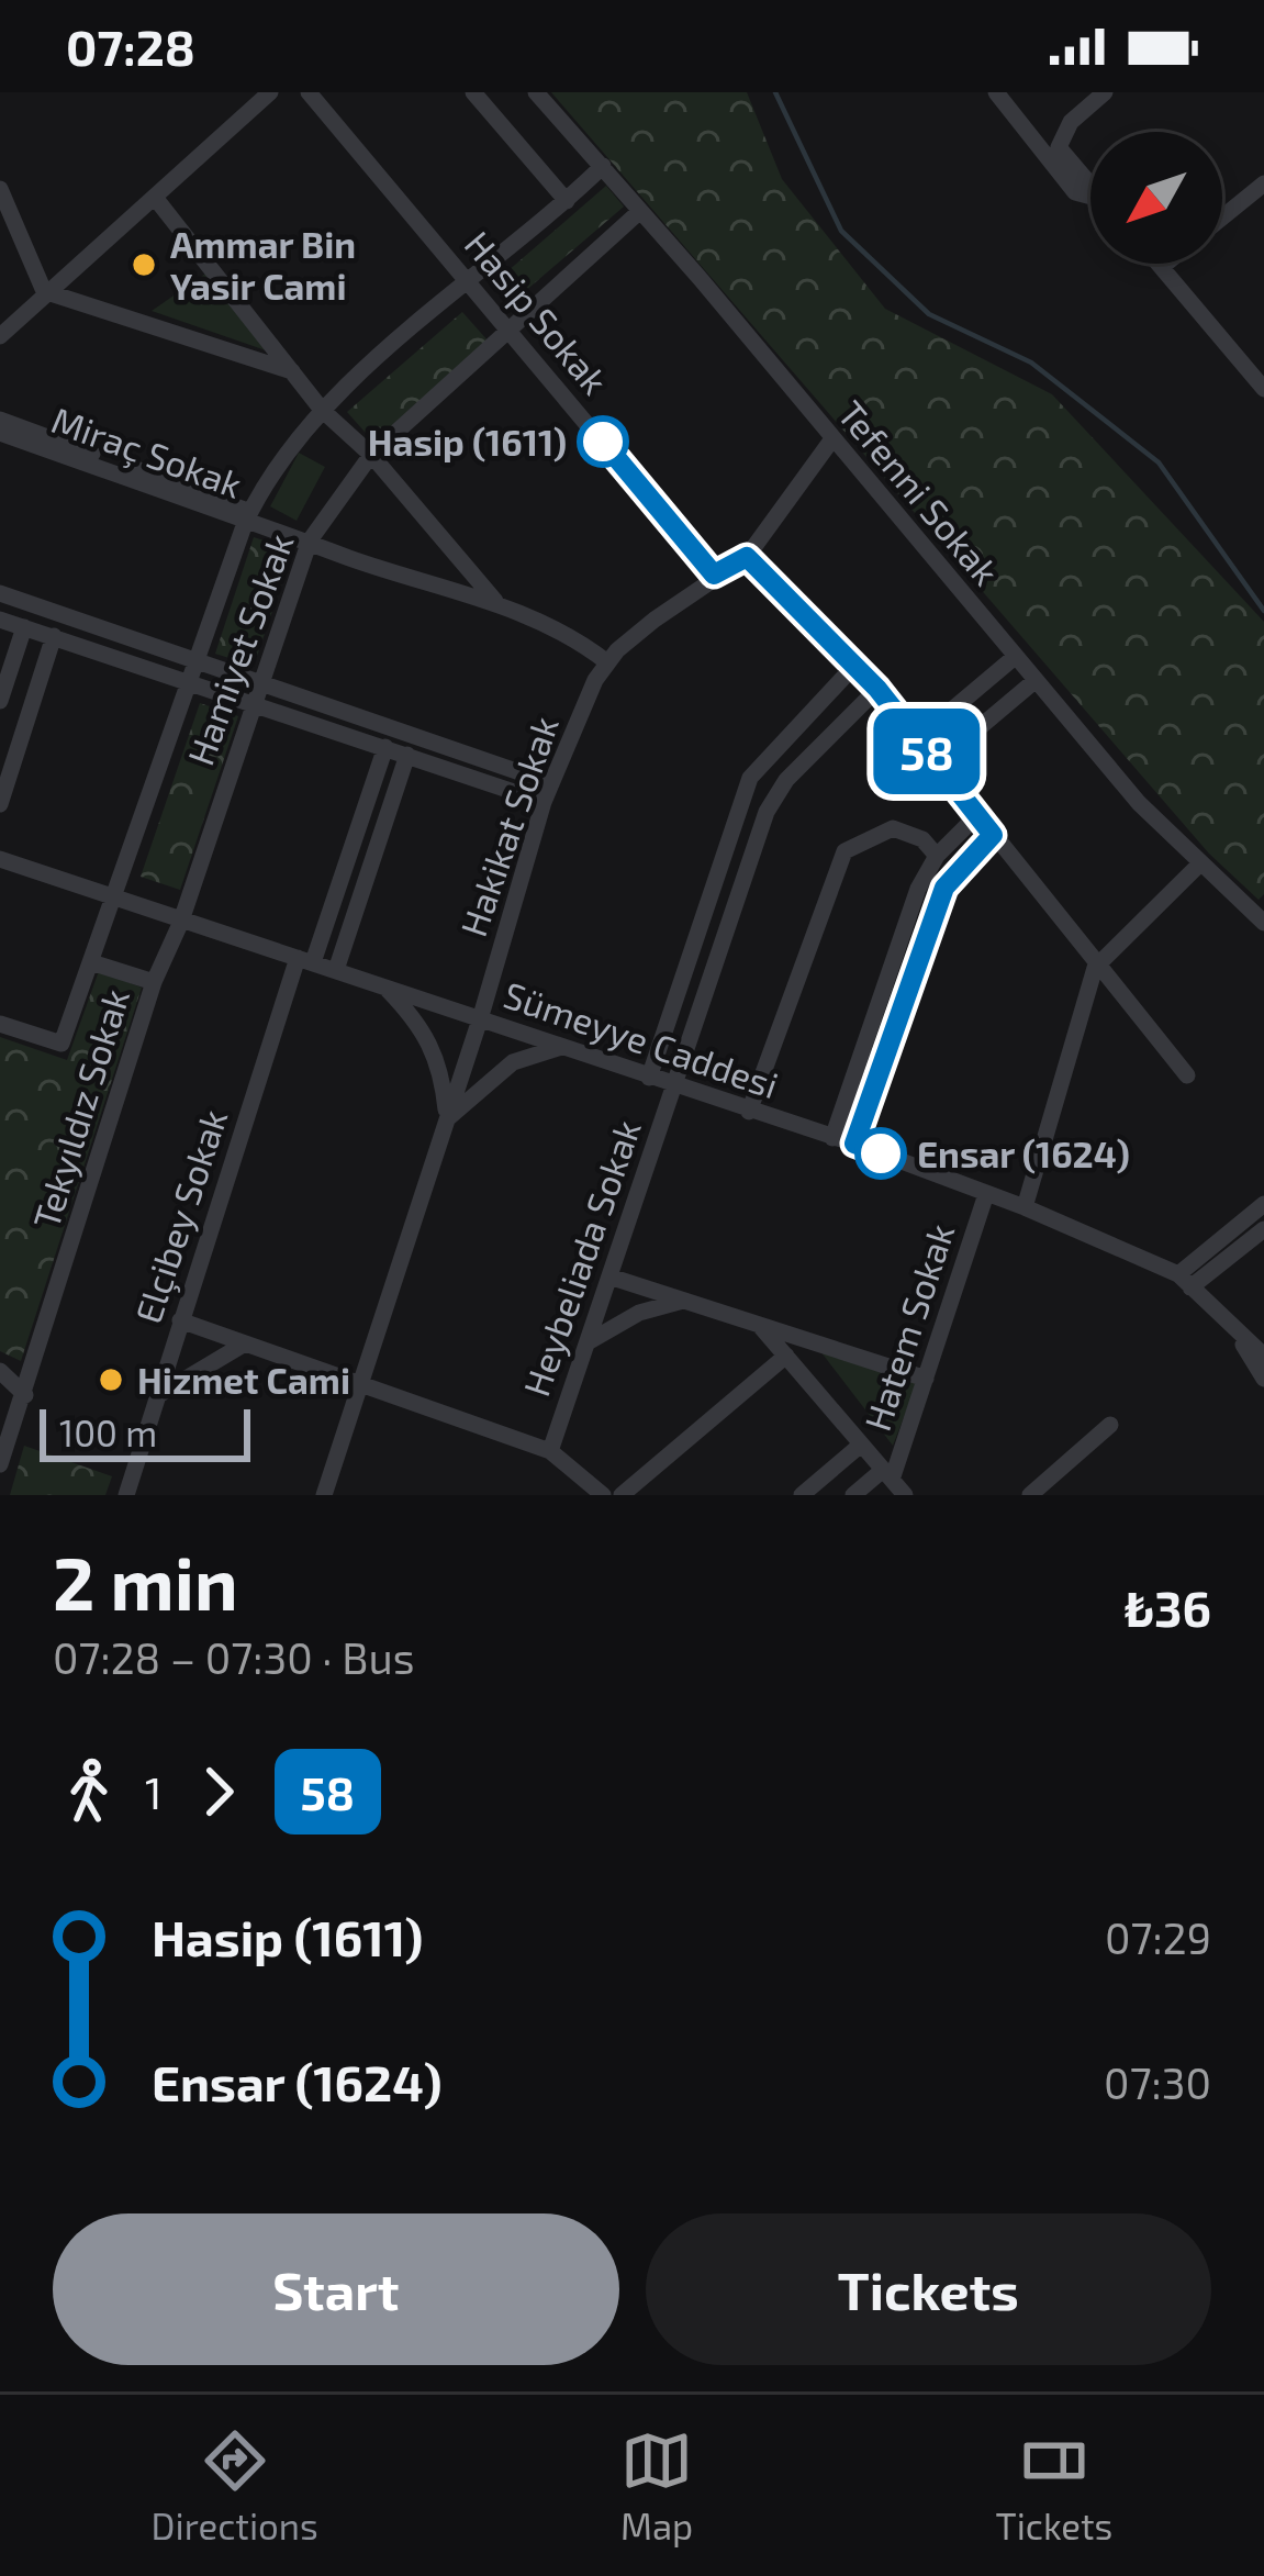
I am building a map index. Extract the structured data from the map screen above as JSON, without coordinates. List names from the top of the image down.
{
  "streets": {
    "street": [
      "Hasip Sokak",
      "Miraç Sokak",
      "Tefenni Sokak",
      "Hamiyet Sokak",
      "Hakikat Sokak",
      "Sümeyye Caddesi",
      "Tekyıldız Sokak",
      "Elçibey Sokak",
      "Heybeliada Sokak",
      "Hatem Sokak"
    ]
  },
  "crossings": [
    ["Hasip Sokak", "Hamiyet Sokak"],
    ["Hasip Sokak", "Hakikat Sokak"],
    ["Miraç Sokak", "Hamiyet Sokak"],
    ["Miraç Sokak", "Hakikat Sokak"],
    ["Tefenni Sokak", "Hamiyet Sokak"],
    ["Tefenni Sokak", "Hakikat Sokak"],
    ["Hamiyet Sokak", "Sümeyye Caddesi"],
    ["Hamiyet Sokak", "Tekyıldız Sokak"],
    ["Hakikat Sokak", "Sümeyye Caddesi"],
    ["Sümeyye Caddesi", "Tekyıldız Sokak"],
    ["Sümeyye Caddesi", "Elçibey Sokak"],
    ["Sümeyye Caddesi", "Heybeliada Sokak"],
    ["Sümeyye Caddesi", "Hatem Sokak"]
  ],
  "places": [
    "Ammar Bin Yasir Cami",
    "Hasip (1611)",
    "Ensar (1624)",
    "Hizmet Cami"
  ],
  "lines": ["bus line 58"],
  "scale_bar": "100 m",
  "north": "bottom left",
  "page": {
    "status": "07:28",
    "on_map": "58",
    "scale": "100 m",
    "heading": ["2 min", "07:28 – 07:30 · Bus", "₺36"],
    "legs": ["1", "58"],
    "list": [
      {
        "name": "Hasip (1611)",
        "value": "07:29"
      },
      {
        "name": "Ensar (1624)",
        "value": "07:30"
      }
    ],
    "buttons": ["Start", "Tickets"],
    "tabs": ["Directions", "Map", "Tickets"]
  }
}
